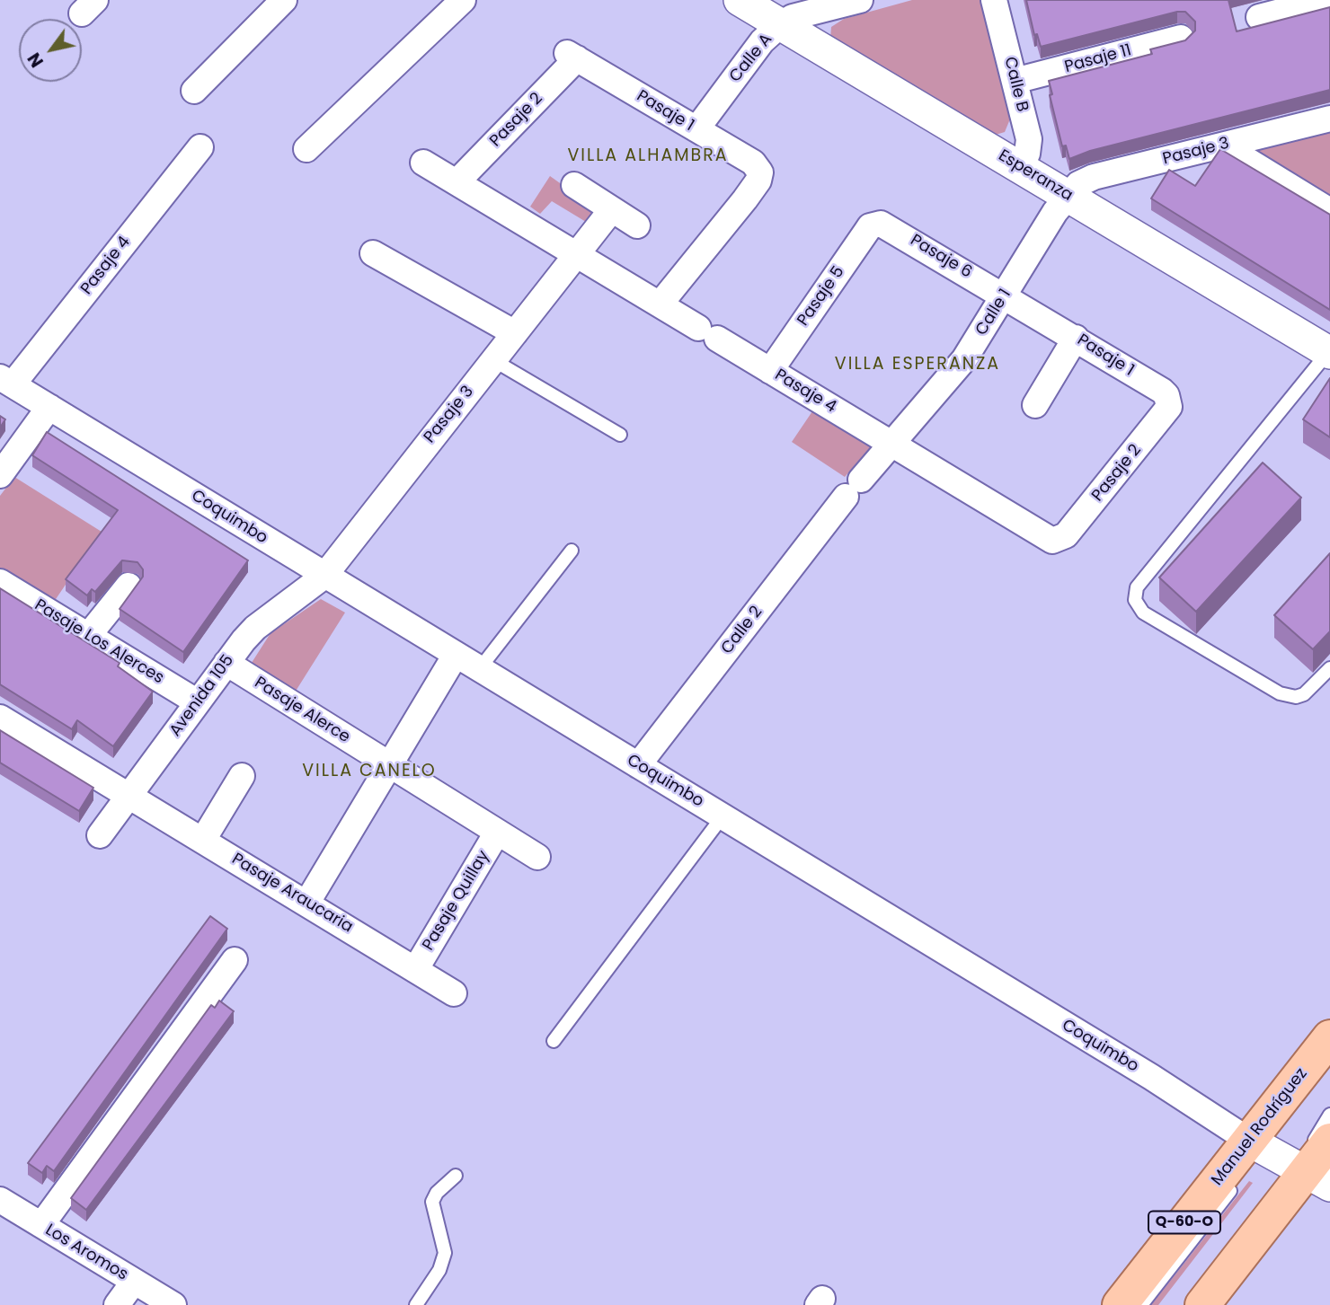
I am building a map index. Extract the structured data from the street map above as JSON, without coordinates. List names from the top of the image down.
{
  "streets": {
    "main road": ["Manuel Rodríguez", "Q-60-O"],
    "street": [
      "Calle A",
      "Pasaje 11",
      "Calle B",
      "Pasaje 1",
      "Pasaje 2",
      "Pasaje 3",
      "Esperanza",
      "Pasaje 6",
      "Pasaje 4",
      "Pasaje 5",
      "Calle 1",
      "Coquimbo",
      "Calle 2",
      "Pasaje Los Alerces",
      "Avenida 105",
      "Pasaje Alerce",
      "Pasaje Araucaria",
      "Pasaje Quillay",
      "Los Aromos"
    ]
  },
  "crossings": [
    ["Calle A", "Pasaje 1"],
    ["Calle A", "Esperanza"],
    ["Pasaje 11", "Calle B"],
    ["Calle B", "Esperanza"],
    ["Pasaje 1", "Pasaje 2"],
    ["Pasaje 1", "Pasaje 6"],
    ["Pasaje 1", "Pasaje 4"],
    ["Pasaje 1", "Calle 1"],
    ["Pasaje 2", "Pasaje 4"],
    ["Pasaje 2", "Calle 1"],
    ["Pasaje 3", "Esperanza"],
    ["Pasaje 3", "Calle 1"],
    ["Pasaje 3", "Coquimbo"],
    ["Pasaje 3", "Avenida 105"],
    ["Esperanza", "Calle 1"],
    ["Pasaje 6", "Pasaje 5"],
    ["Pasaje 6", "Calle 1"],
    ["Pasaje 4", "Pasaje 5"],
    ["Pasaje 4", "Calle 1"],
    ["Pasaje 4", "Coquimbo"],
    ["Calle 1", "Calle 2"],
    ["Coquimbo", "Calle 2"],
    ["Coquimbo", "Avenida 105"],
    ["Coquimbo", "Manuel Rodríguez"],
    ["Pasaje Los Alerces", "Avenida 105"],
    ["Avenida 105", "Pasaje Alerce"],
    ["Avenida 105", "Pasaje Araucaria"],
    ["Pasaje Alerce", "Pasaje Quillay"],
    ["Pasaje Araucaria", "Pasaje Quillay"]
  ],
  "districts": ["VILLA ALHAMBRA", "VILLA ESPERANZA", "VILLA CANELO"],
  "north": "bottom left"
}
